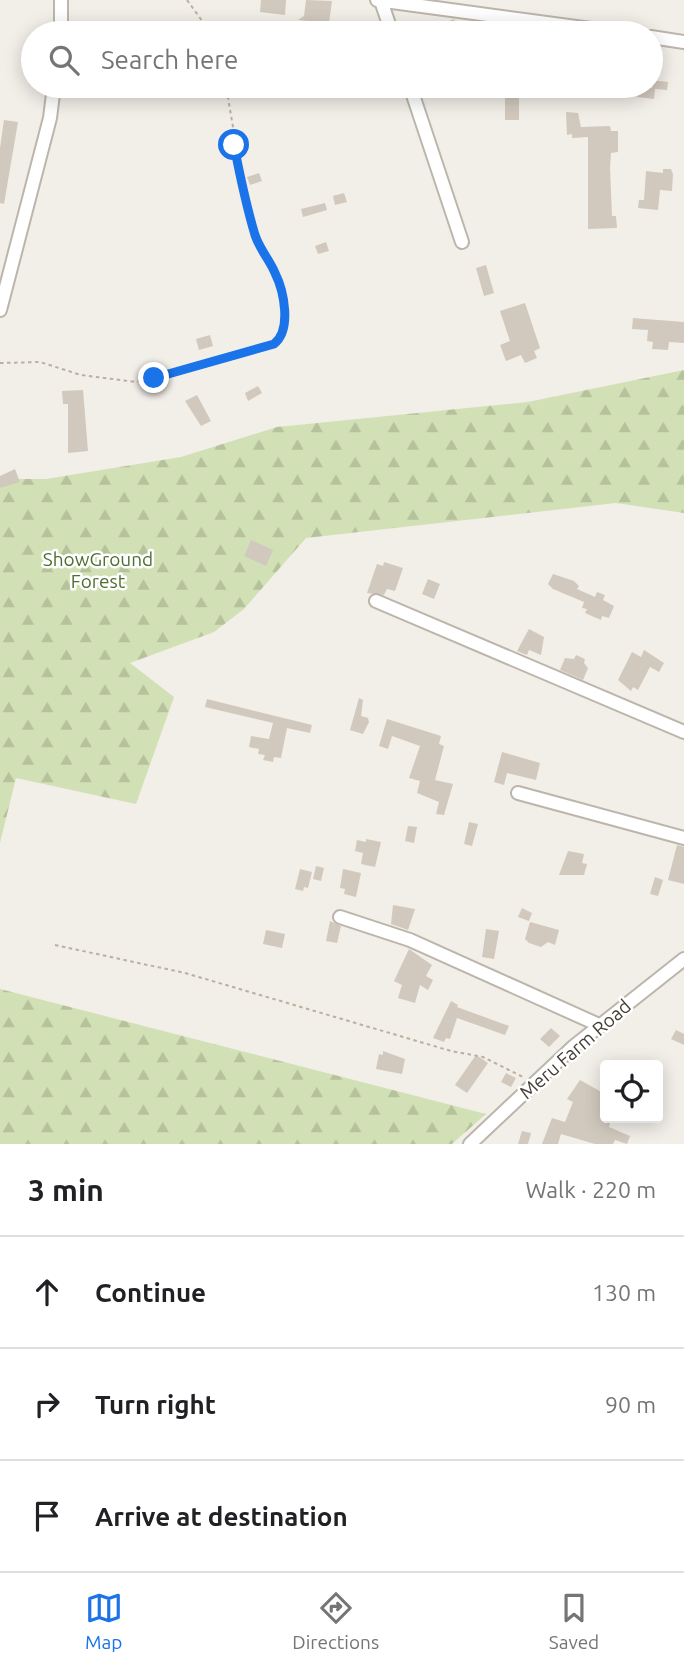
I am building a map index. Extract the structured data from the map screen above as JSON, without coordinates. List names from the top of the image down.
{
  "streets": {
    "street": ["Meru Farm Road"]
  },
  "parks": ["ShowGround Forest"],
  "page": {
    "search": "Search here",
    "heading": ["3 min", "Walk · 220 m"],
    "list": [
      ["Continue", "130 m"],
      ["Turn right", "90 m"],
      "Arrive at destination"
    ],
    "nav": ["Map", "Directions", "Saved"]
  }
}
